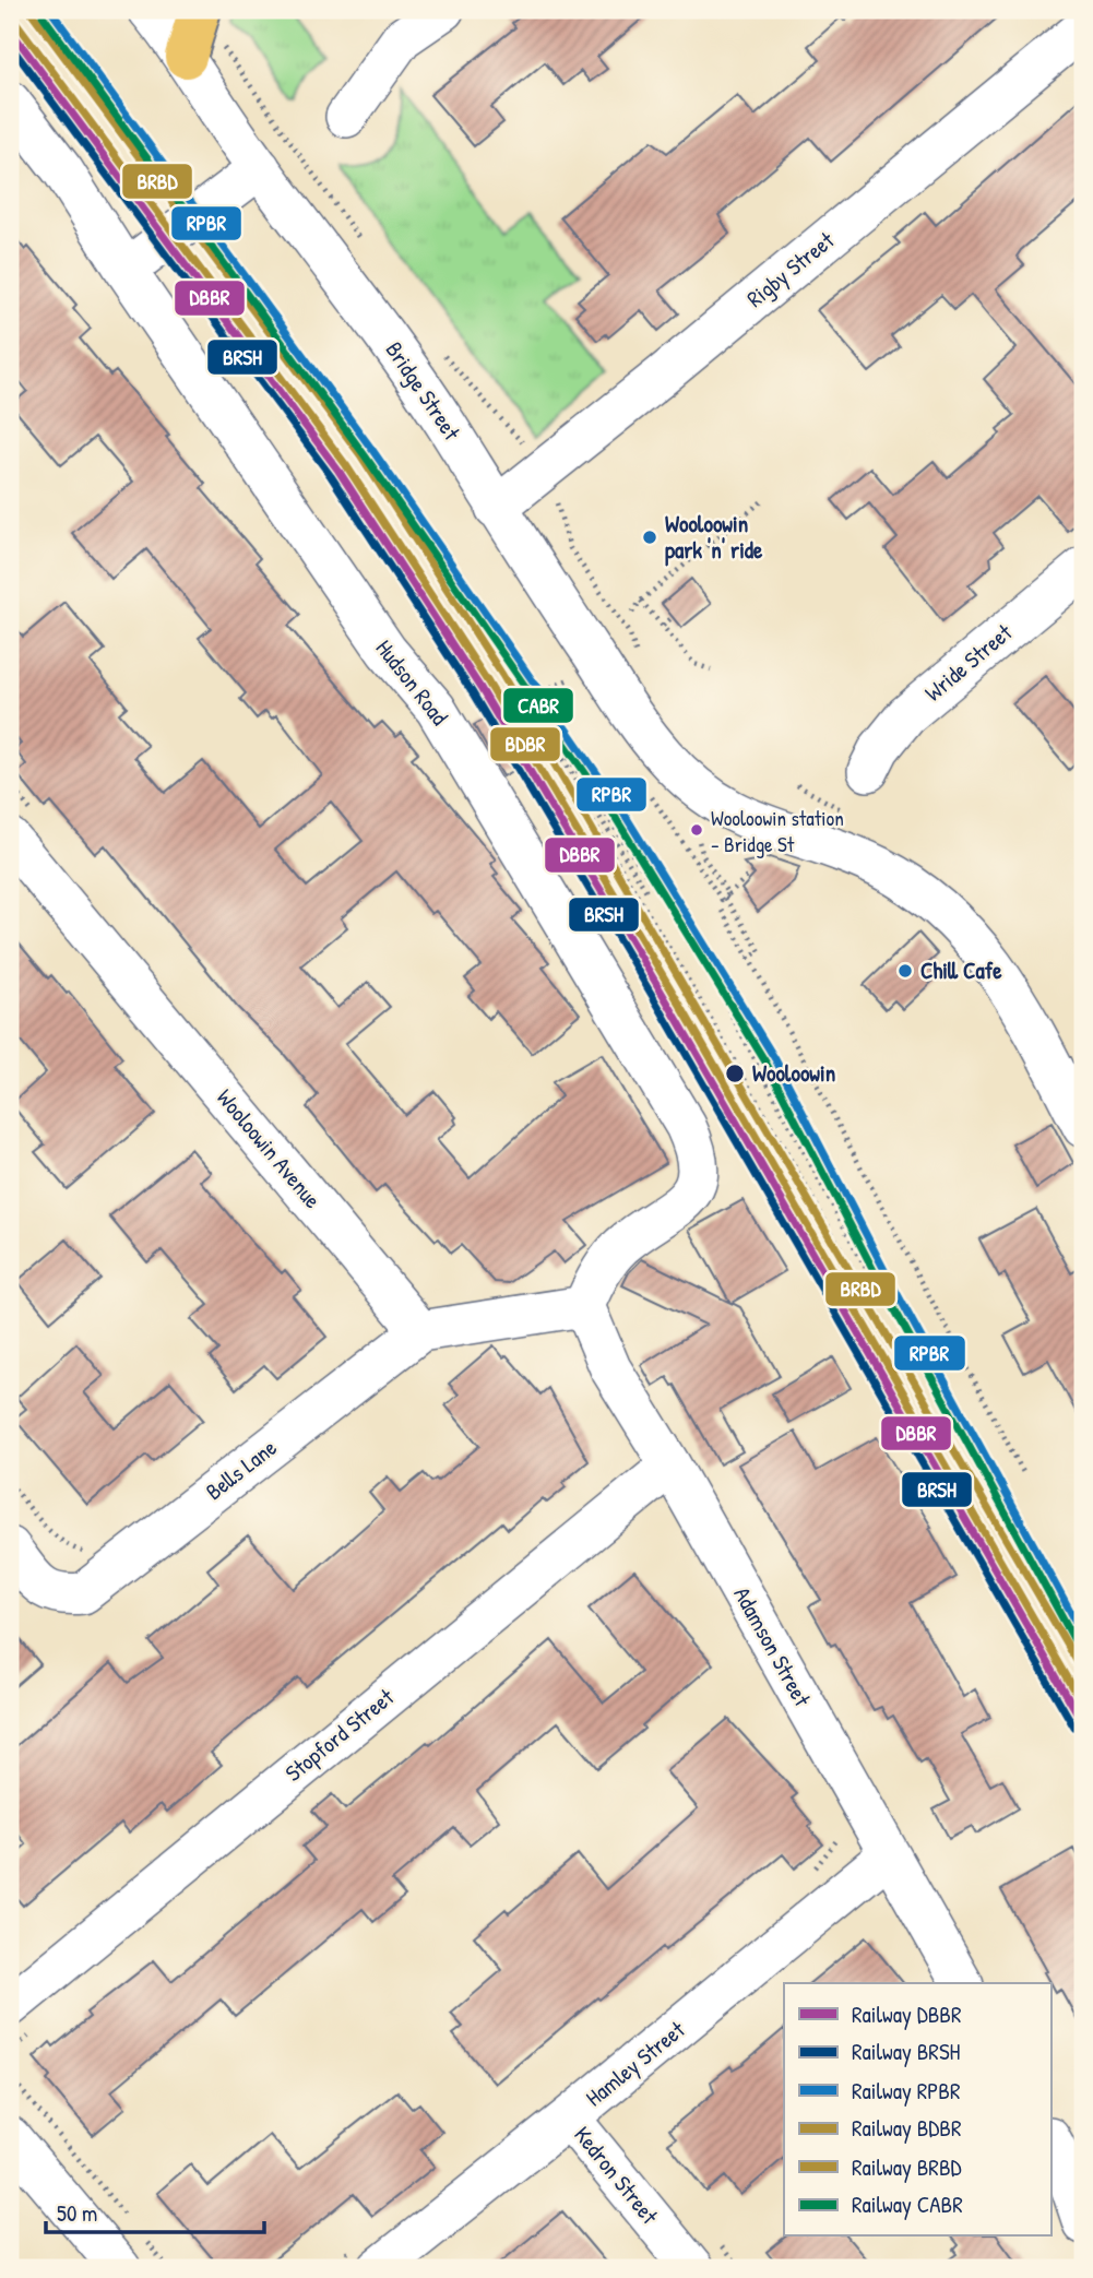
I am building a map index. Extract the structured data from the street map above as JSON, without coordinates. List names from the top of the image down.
{
  "streets": {
    "street": [
      "Rigby Street",
      "Bridge Street",
      "Wride Street",
      "Hudson Road",
      "Wooloowin Avenue",
      "Bells Lane",
      "Adamson Street",
      "Stopford Street",
      "Hamley Street",
      "Kedron Street"
    ]
  },
  "crossings": [
    ["Rigby Street", "Bridge Street"],
    ["Hudson Road", "Adamson Street"],
    ["Wooloowin Avenue", "Bells Lane"],
    ["Adamson Street", "Stopford Street"],
    ["Adamson Street", "Hamley Street"],
    ["Hamley Street", "Kedron Street"]
  ],
  "places": [
    "Wooloowin park 'n' ride",
    "Wooloowin station - Bridge St",
    "Chill Cafe",
    "Wooloowin"
  ],
  "lines": [
    "rail line RPBR",
    "rail line BRBD",
    "rail line CABR",
    "rail line BDBR",
    "rail line DBBR",
    "rail line BRSH"
  ],
  "legend": [
    "Railway DBBR",
    "Railway BRSH",
    "Railway RPBR",
    "Railway BDBR",
    "Railway BRBD",
    "Railway CABR"
  ],
  "scale_bar": "50 m"
}
